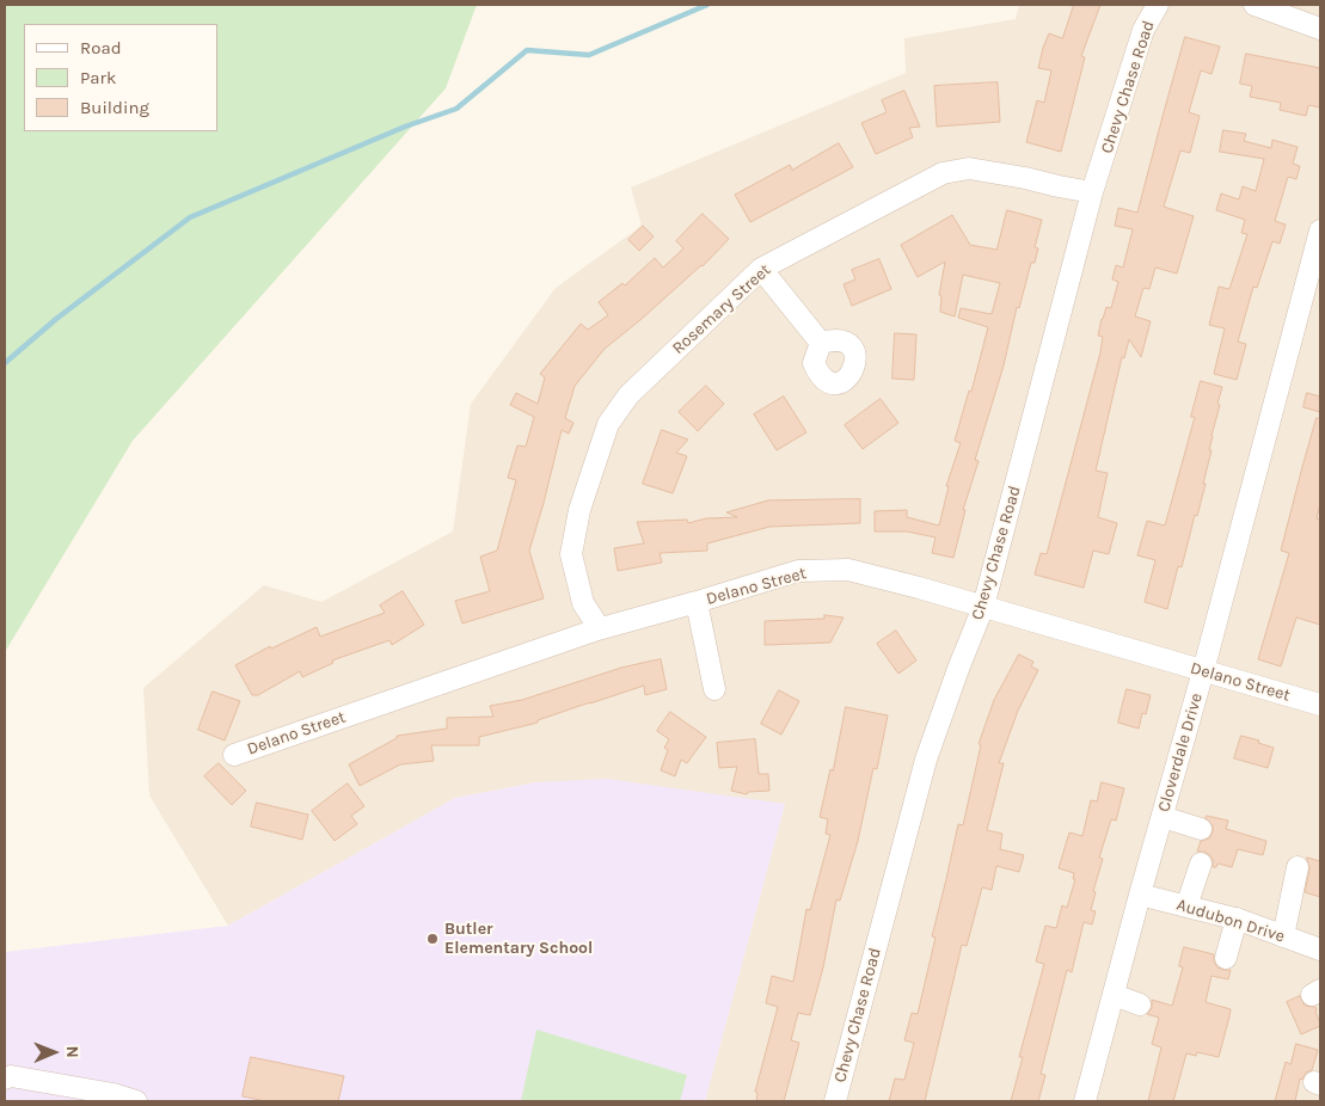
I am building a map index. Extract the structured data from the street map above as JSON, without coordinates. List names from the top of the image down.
{
  "streets": {
    "street": [
      "Chevy Chase Road",
      "Rosemary Street",
      "Delano Street",
      "Cloverdale Drive",
      "Audubon Drive"
    ]
  },
  "crossings": [
    ["Chevy Chase Road", "Rosemary Street"],
    ["Chevy Chase Road", "Delano Street"],
    ["Rosemary Street", "Delano Street"],
    ["Delano Street", "Cloverdale Drive"],
    ["Cloverdale Drive", "Audubon Drive"]
  ],
  "places": ["Butler Elementary School"],
  "legend": ["Road", "Park", "Building"],
  "north": "right"
}
